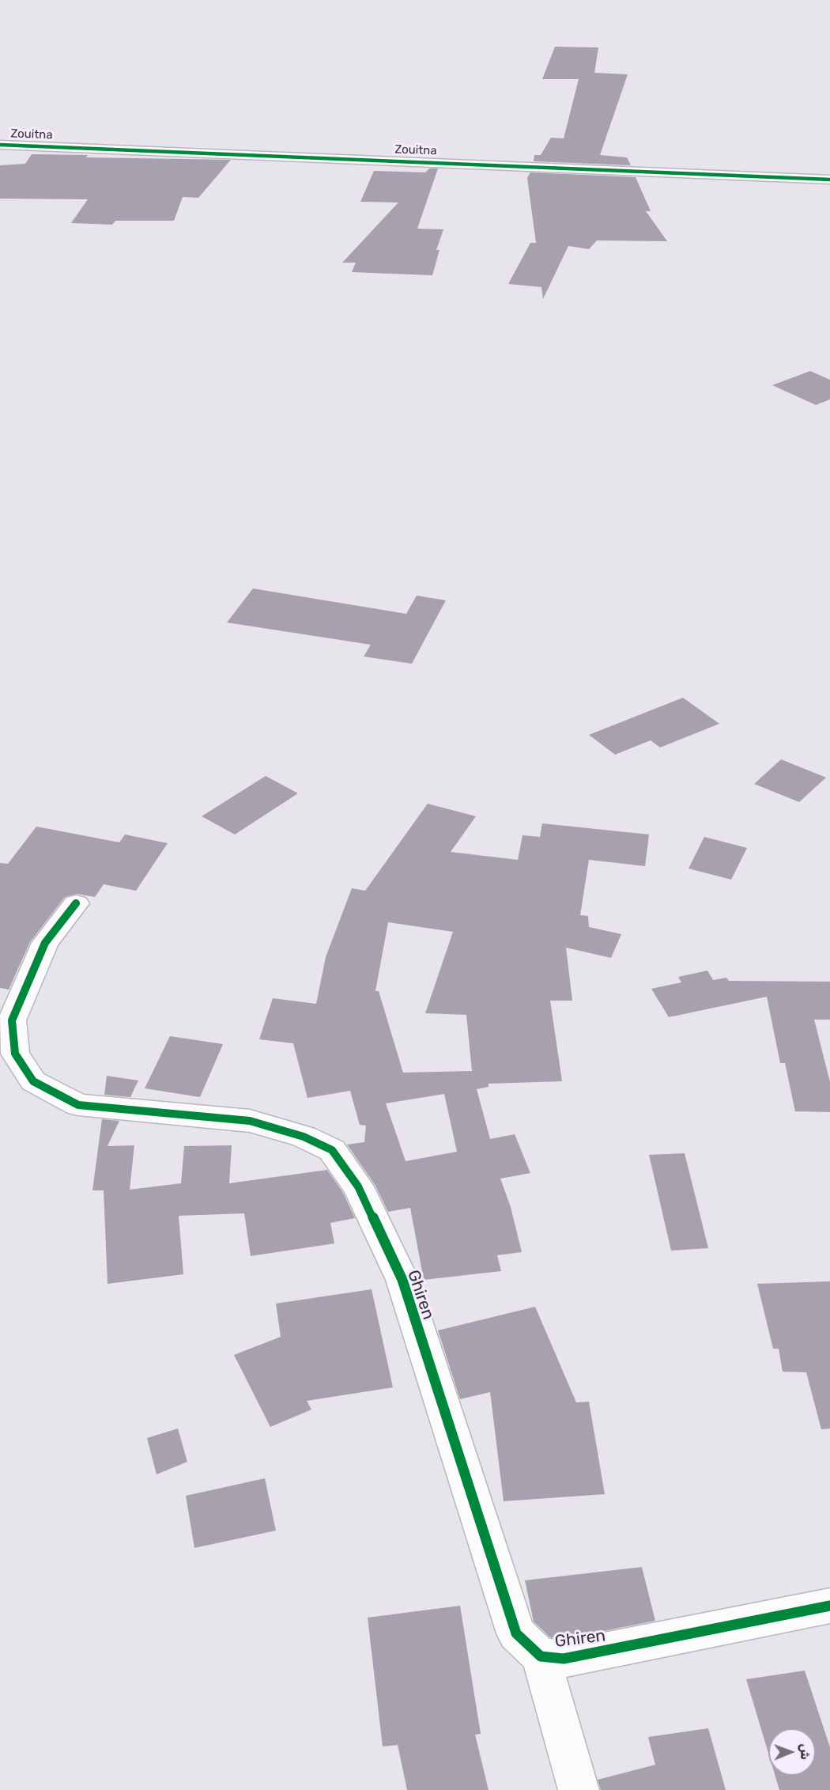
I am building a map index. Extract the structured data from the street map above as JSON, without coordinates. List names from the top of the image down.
{
  "streets": {
    "street": ["Zouitna", "Ghiren"]
  },
  "north": "right"
}
